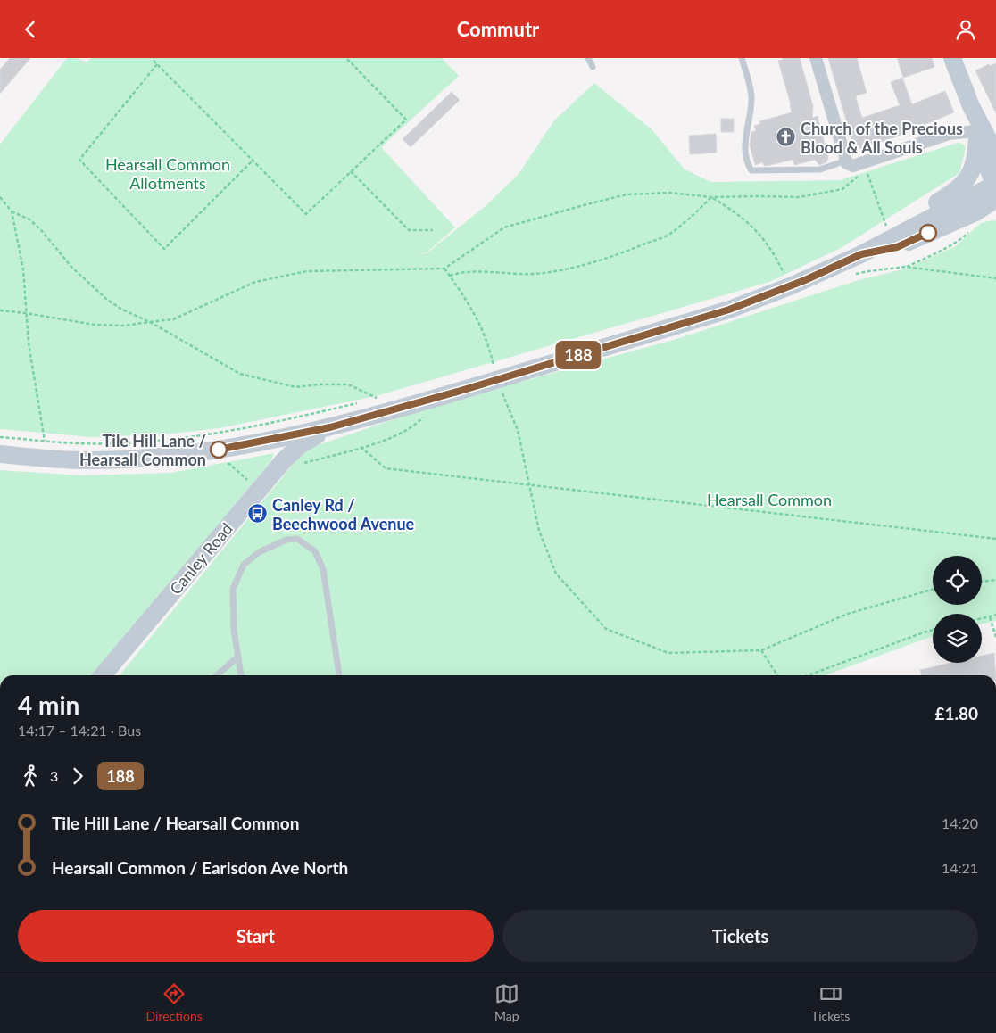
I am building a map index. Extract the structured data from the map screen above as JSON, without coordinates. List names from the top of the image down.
{
  "streets": {
    "main road": ["Canley Road"]
  },
  "parks": ["Hearsall Common Allotments", "Hearsall Common"],
  "places": {
    "church": ["Church of the Precious Blood & All Souls"],
    "other": ["Tile Hill Lane / Hearsall Common"],
    "bus stop": ["Canley Rd / Beechwood Avenue"]
  },
  "lines": ["bus line 188"],
  "page": {
    "header": "Commutr",
    "on_map": "188",
    "heading": ["4 min", "14:17 – 14:21 · Bus", "£1.80"],
    "legs": ["3", "188"],
    "list": [
      {
        "name": "Tile Hill Lane / Hearsall Common",
        "value": "14:20"
      },
      {
        "name": "Hearsall Common / Earlsdon Ave North",
        "value": "14:21"
      }
    ],
    "buttons": ["Start", "Tickets"],
    "tabs": ["Directions", "Map", "Tickets"]
  }
}
